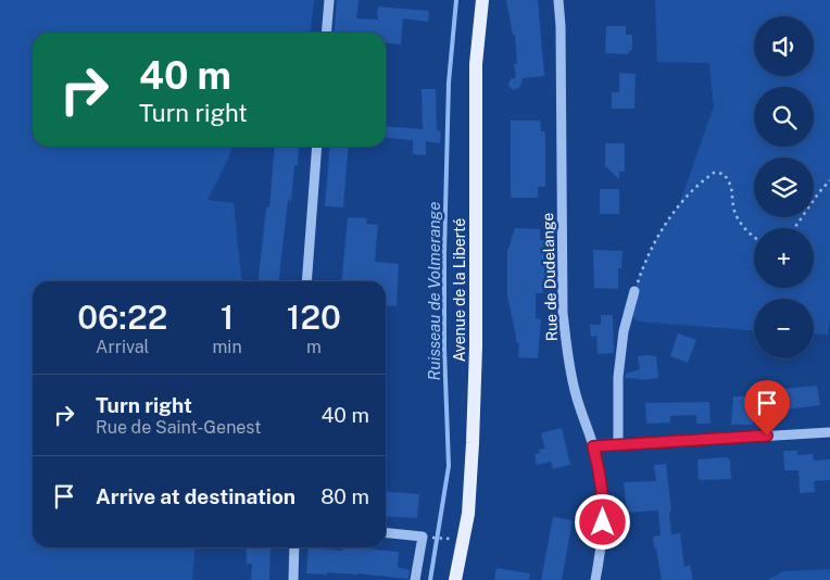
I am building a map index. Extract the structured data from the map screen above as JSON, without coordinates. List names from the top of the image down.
{
  "streets": {
    "main road": ["Avenue de la Liberté"],
    "street": ["Rue de Dudelange"]
  },
  "water": ["Ruisseau de Volmerange"],
  "page": {
    "map_buttons": ["+", "−"],
    "turn": ["40 m", "Turn right"],
    "eta": [
      "06:22",
      "Arrival",
      "1",
      "min",
      "120",
      "m"
    ],
    "list": [
      {
        "name": "Turn right",
        "note": "Rue de Saint-Genest",
        "value": "40 m"
      },
      {
        "name": "Arrive at destination",
        "value": "80 m"
      }
    ]
  }
}
